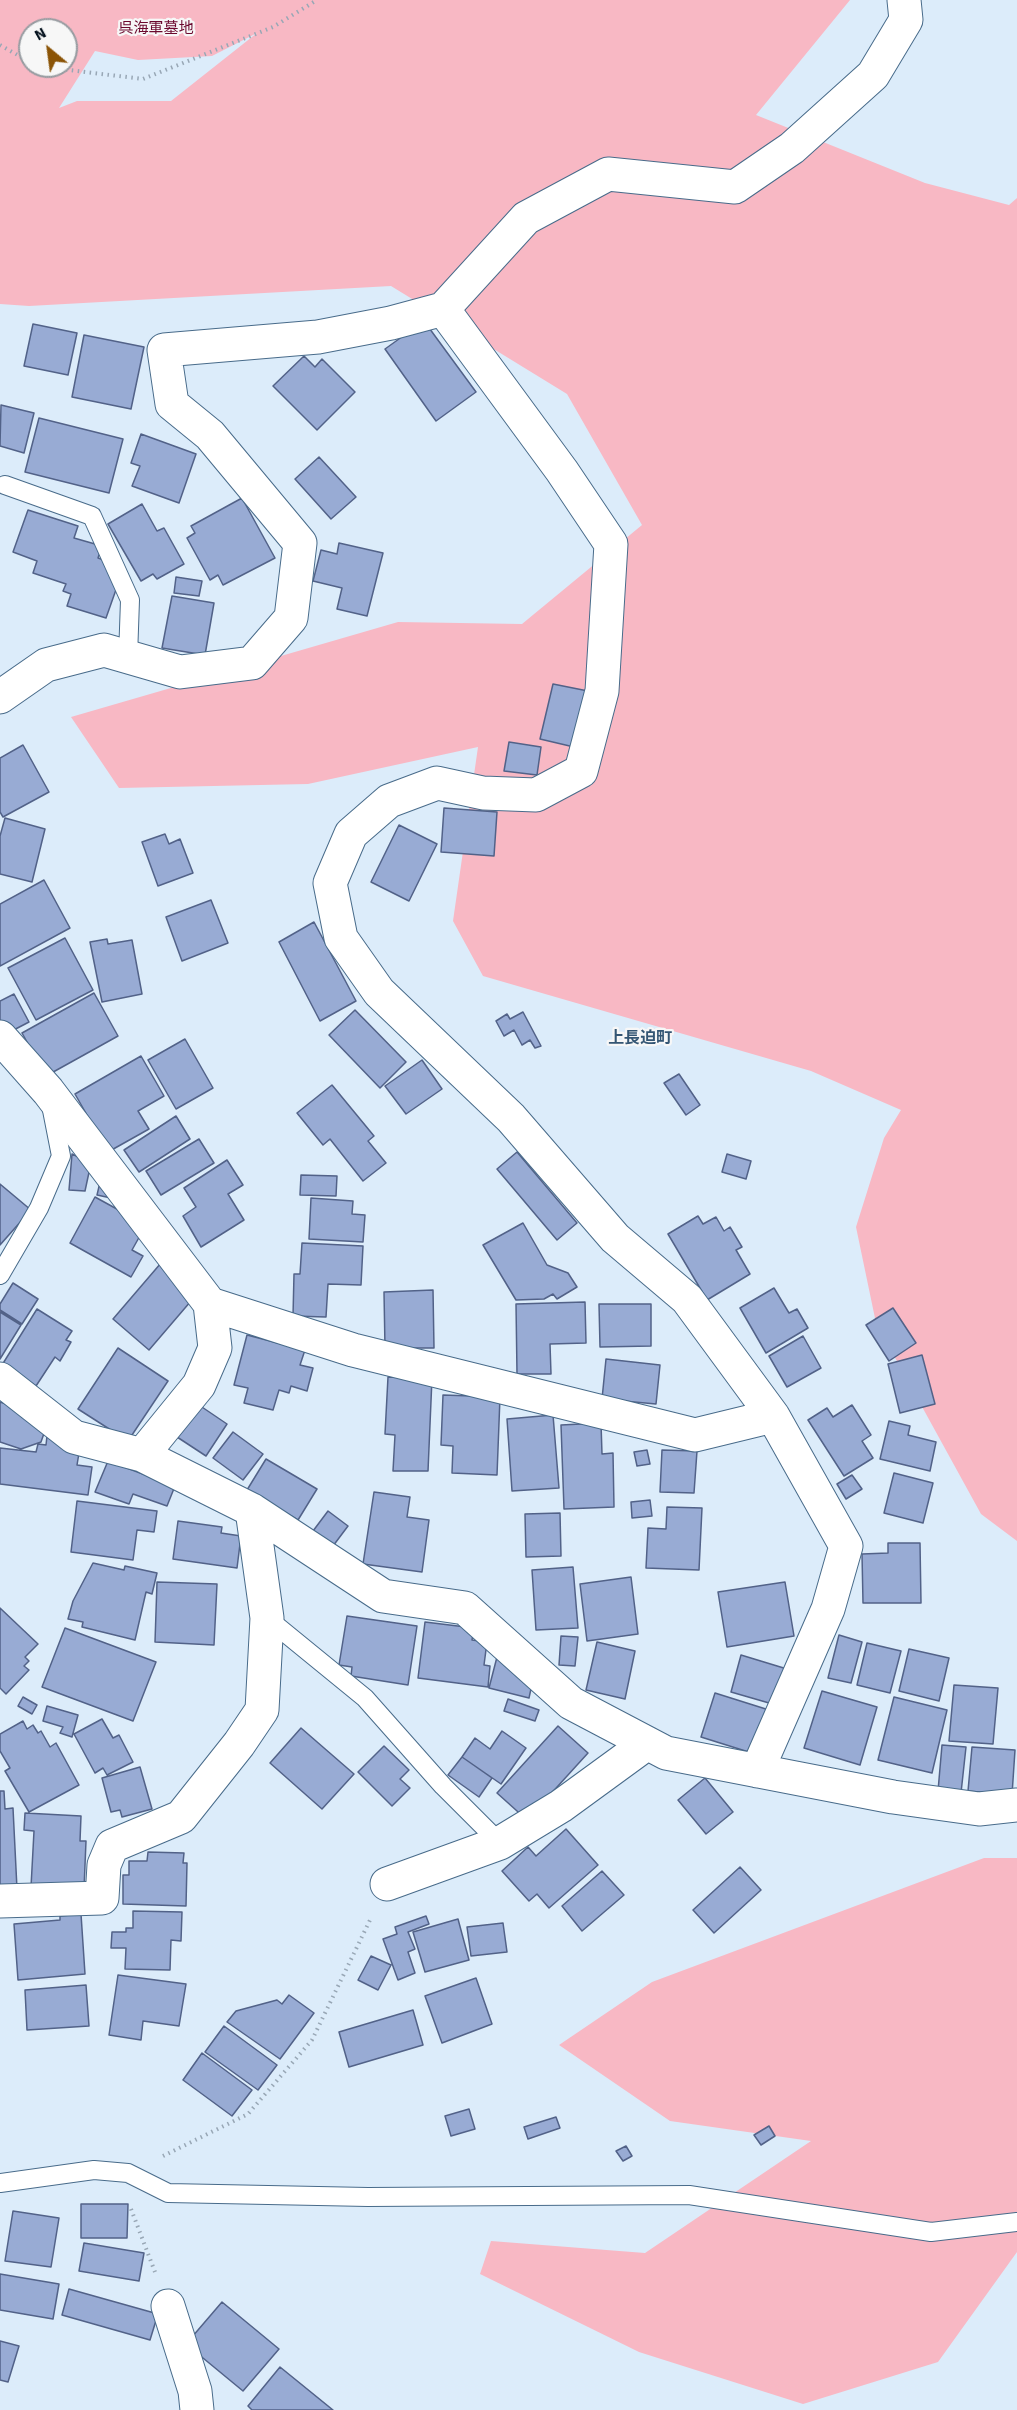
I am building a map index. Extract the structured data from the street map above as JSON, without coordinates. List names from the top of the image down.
{
  "districts": ["上長迫町"],
  "parks": ["呉海軍墓地"],
  "north": "top left"
}
